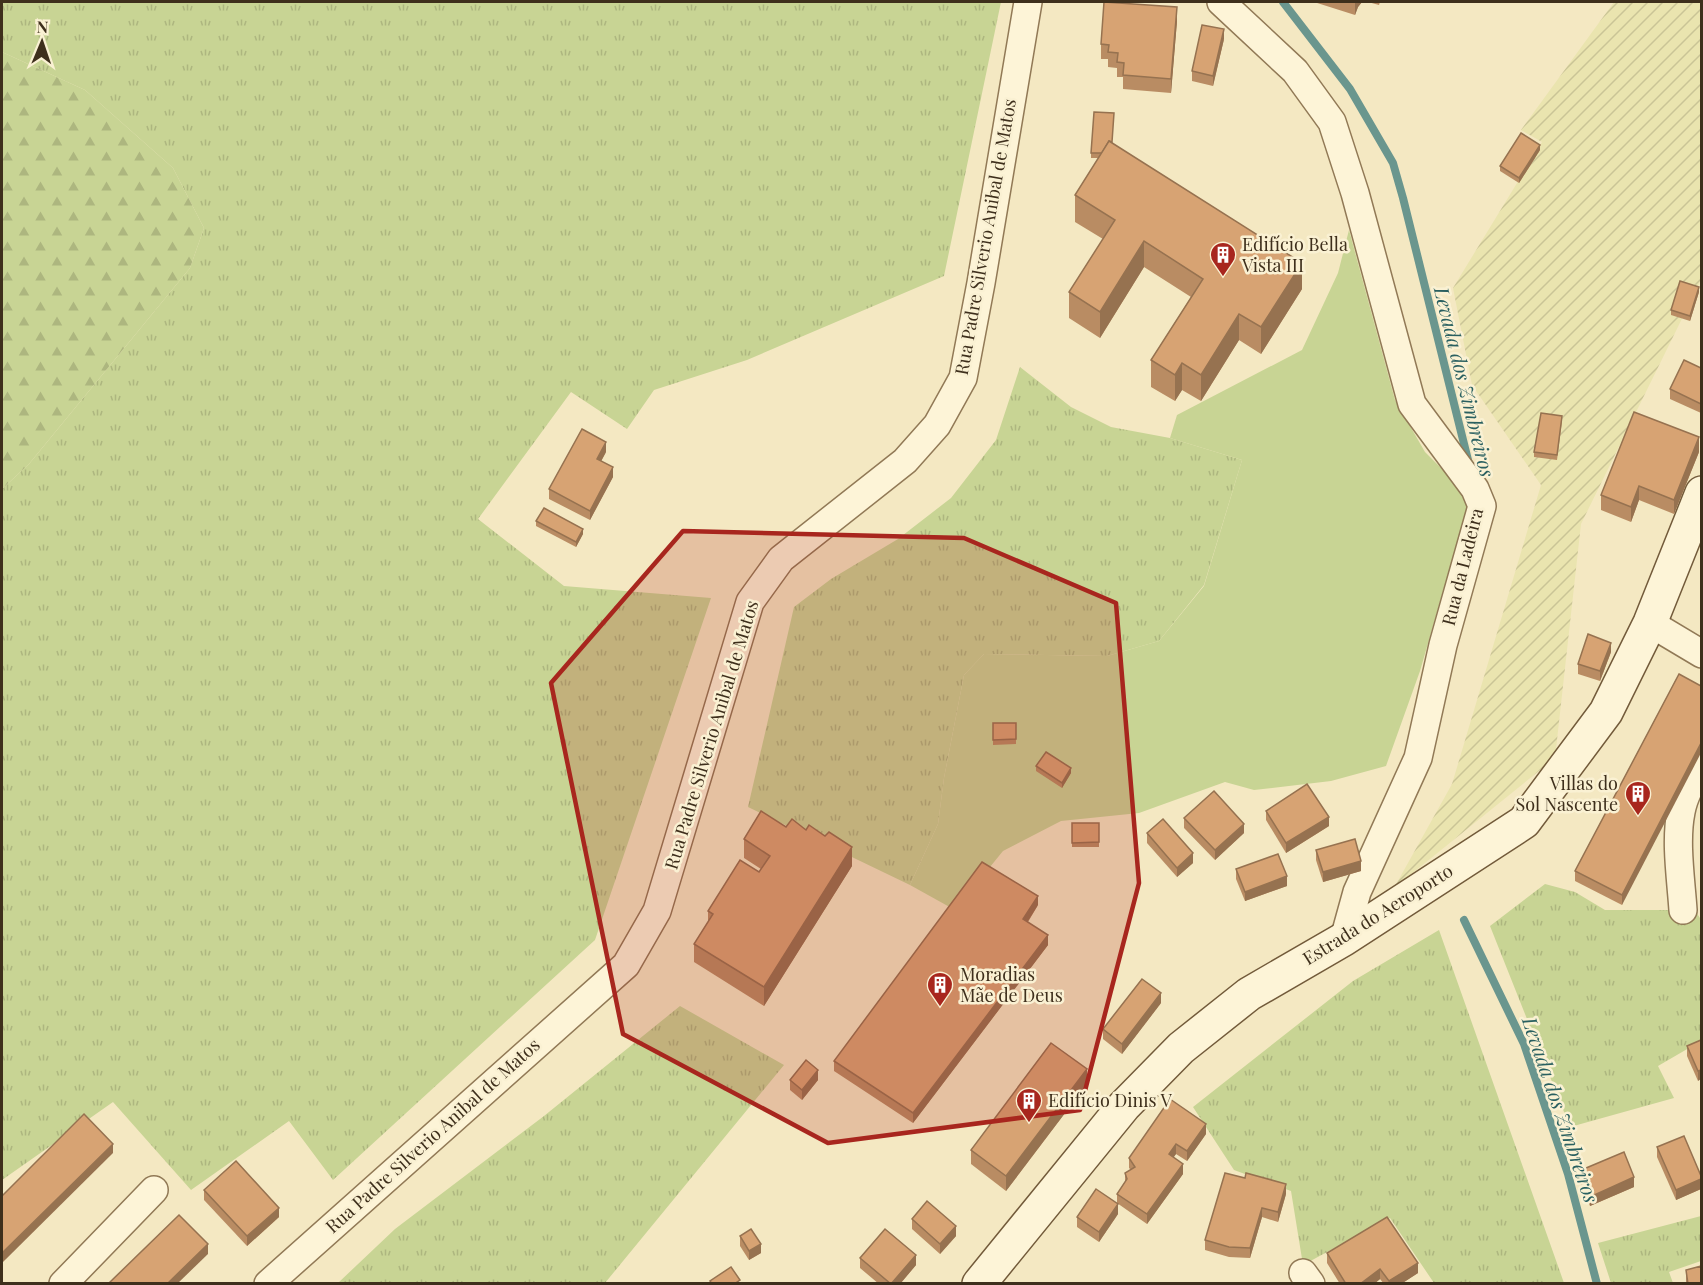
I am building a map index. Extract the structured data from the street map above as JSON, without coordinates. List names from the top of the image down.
{
  "streets": {
    "main road": ["Estrada do Aeroporto"],
    "street": ["Rua Padre Silverio Anibal de Matos", "Rua da Ladeira"]
  },
  "crossings": [
    ["Rua da Ladeira", "Estrada do Aeroporto"]
  ],
  "water": ["Levada dos Zimbreiros"],
  "places": {
    "building": [
      "Edifício Bella Vista III",
      "Villas do Sol Nascente",
      "Moradias Mãe de Deus",
      "Edifício Dinis V"
    ]
  },
  "north": "top"
}
